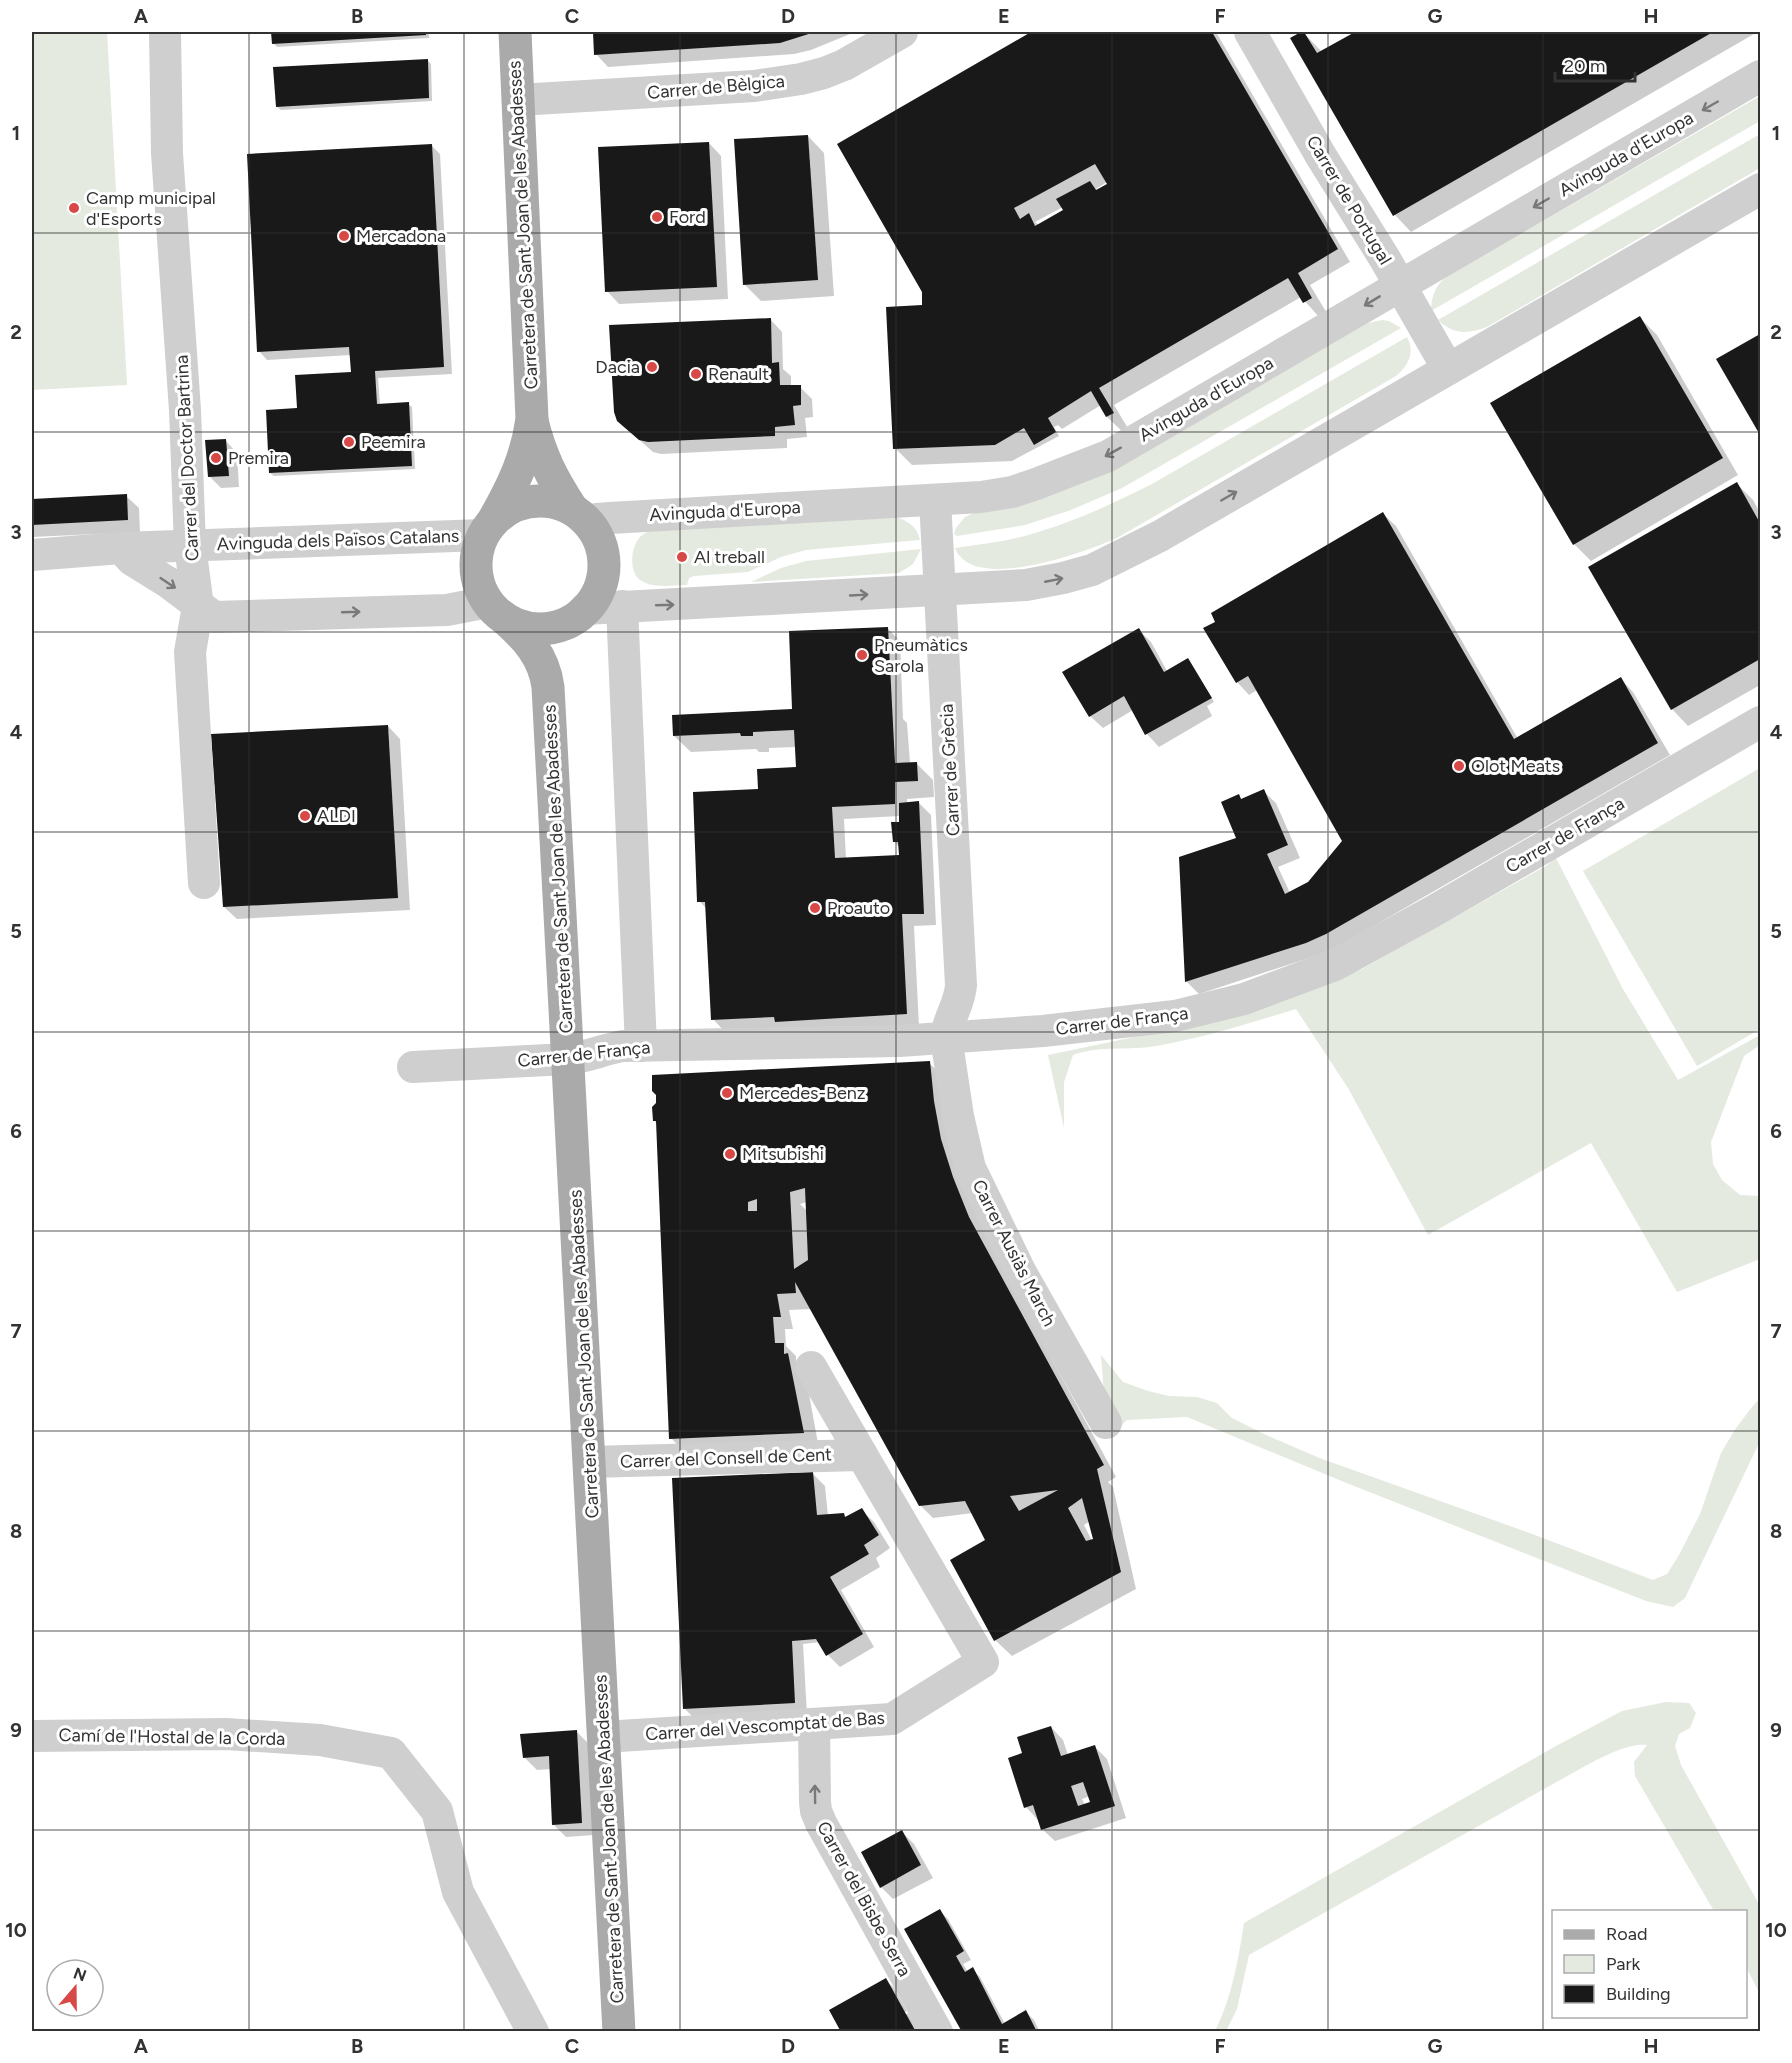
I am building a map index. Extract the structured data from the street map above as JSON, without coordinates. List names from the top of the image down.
{
  "streets": {
    "main road": ["Carretera de Sant Joan de les Abadesses"],
    "street": [
      "Carrer de Bèlgica",
      "Avinguda d'Europa",
      "Carrer de Portugal",
      "Carrer del Doctor Bartrina",
      "Avinguda dels Països Catalans",
      "Carrer de Grècia",
      "Carrer de França",
      "Carrer Ausiàs March",
      "Carrer del Consell de Cent",
      "Carrer del Vescomptat de Bas",
      "Camí de l'Hostal de la Corda",
      "Carrer del Bisbe Serra"
    ]
  },
  "crossings": [
    ["Carrer de Bèlgica", "Carretera de Sant Joan de les Abadesses"],
    ["Avinguda d'Europa", "Carrer de Portugal"],
    ["Avinguda d'Europa", "Carretera de Sant Joan de les Abadesses"],
    ["Avinguda d'Europa", "Avinguda dels Països Catalans"],
    ["Avinguda d'Europa", "Carrer de Grècia"],
    ["Carretera de Sant Joan de les Abadesses", "Avinguda dels Països Catalans"],
    ["Carretera de Sant Joan de les Abadesses", "Carrer de França"],
    ["Carretera de Sant Joan de les Abadesses", "Carrer del Consell de Cent"],
    ["Carretera de Sant Joan de les Abadesses", "Carrer del Vescomptat de Bas"],
    ["Carrer del Doctor Bartrina", "Avinguda dels Països Catalans"],
    ["Carrer de Grècia", "Carrer de França"],
    ["Carrer de Grècia", "Carrer Ausiàs March"],
    ["Carrer de França", "Carrer Ausiàs March"],
    ["Carrer del Consell de Cent", "Carrer del Vescomptat de Bas"],
    ["Carrer del Vescomptat de Bas", "Carrer del Bisbe Serra"]
  ],
  "one_way": ["Carrer del Bisbe Serra"],
  "places": [
    "Camp municipal d'Esports",
    "Ford",
    "Mercadona",
    "Dacia",
    "Renault",
    "Peemira",
    "Premira",
    "Al treball",
    "Pneumàtics Sarola",
    "Olot Meats",
    "ALDI",
    "Proauto",
    "Mercedes-Benz",
    "Mitsubishi"
  ],
  "legend": ["Road", "Park", "Building"],
  "scale_bar": "20 m",
  "north": "top",
  "grid": {
    "columns": [
      "A",
      "B",
      "C",
      "D",
      "E",
      "F",
      "G",
      "H"
    ],
    "rows": [
      "1",
      "2",
      "3",
      "4",
      "5",
      "6",
      "7",
      "8",
      "9",
      "10"
    ]
  }
}
